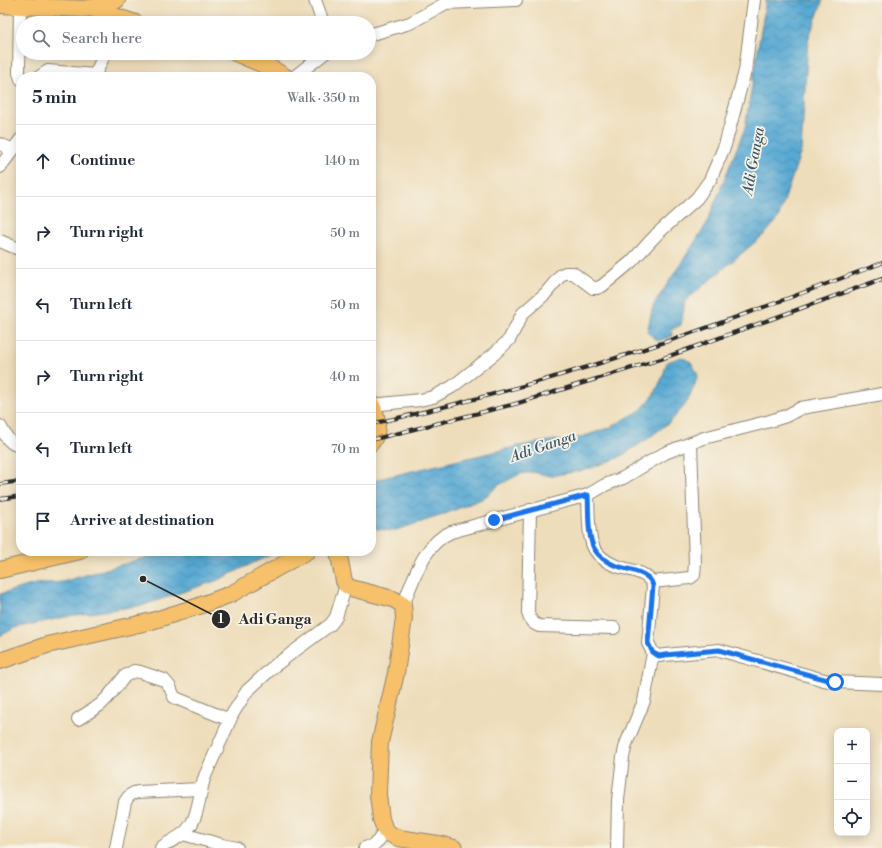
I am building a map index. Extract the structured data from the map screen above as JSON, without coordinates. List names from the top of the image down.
{
  "water": ["Adi Ganga"],
  "places": ["Adi Ganga"],
  "page": {
    "search": "Search here",
    "heading": ["5 min", "Walk · 350 m"],
    "list": [
      ["Continue", "140 m"],
      ["Turn right", "50 m"],
      ["Turn left", "50 m"],
      ["Turn right", "40 m"],
      ["Turn left", "70 m"],
      "Arrive at destination"
    ],
    "map_buttons": ["+", "−"]
  }
}
